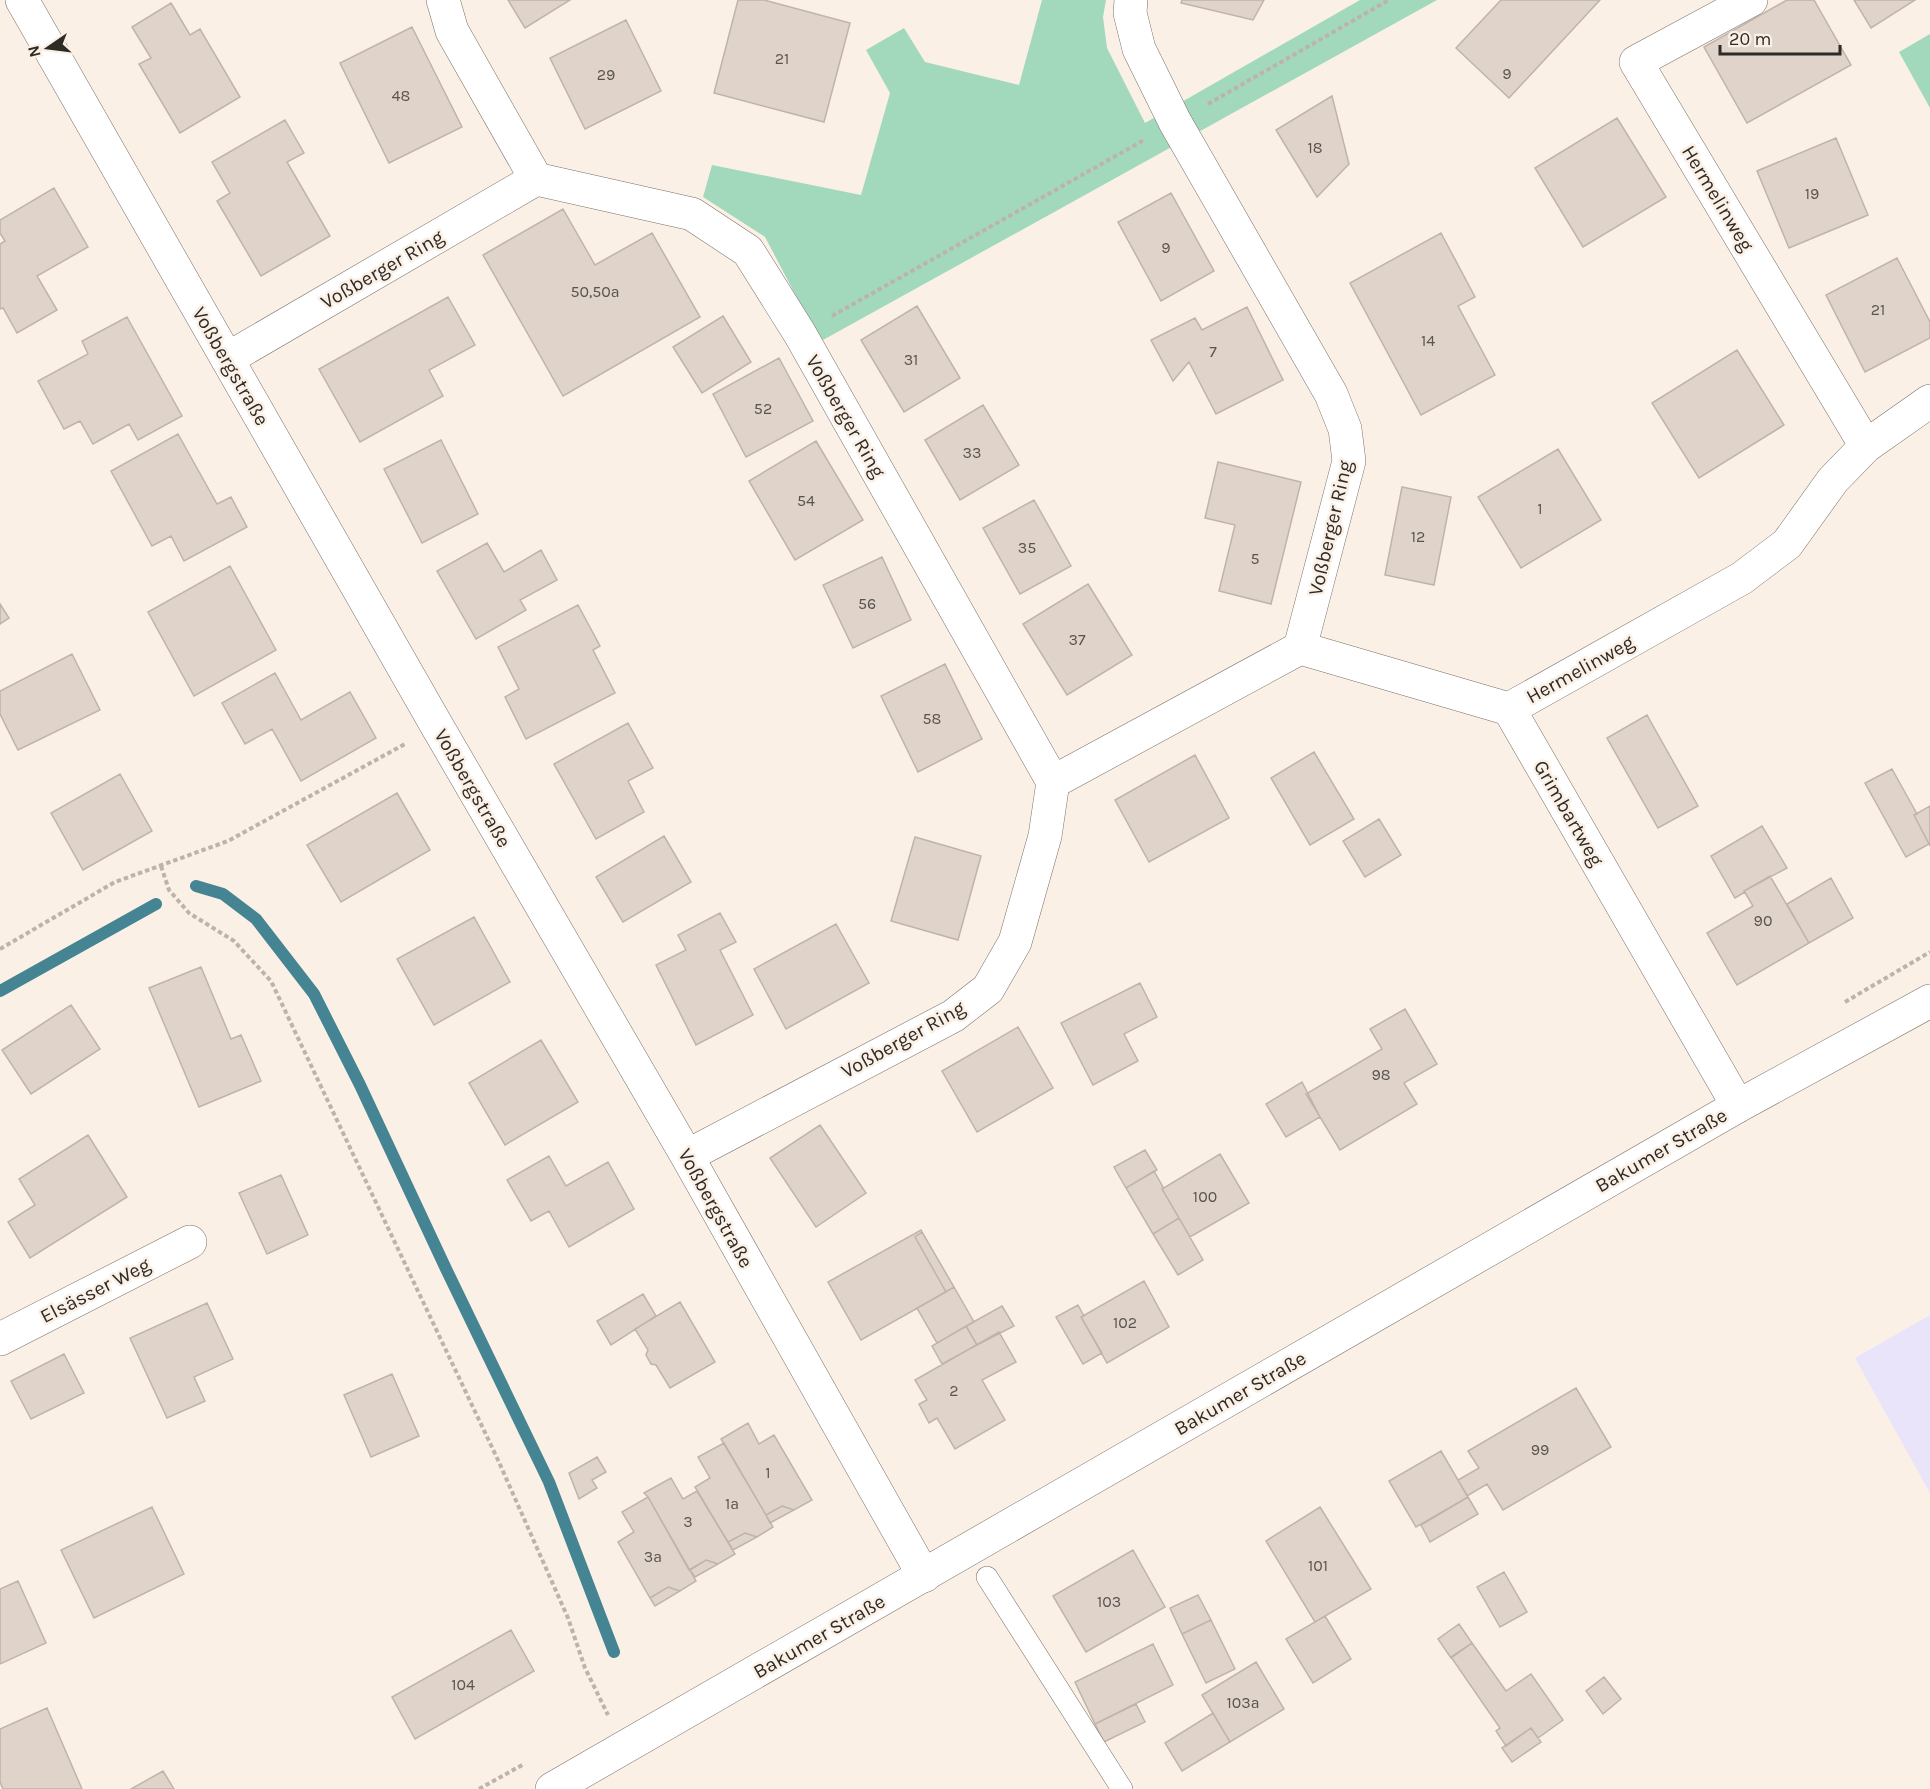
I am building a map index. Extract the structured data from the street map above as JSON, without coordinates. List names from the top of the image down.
{
  "streets": {
    "street": [
      "Hermelinweg",
      "Voßberger Ring",
      "Voßbergstraße",
      "Grimbartweg",
      "Bakumer Straße",
      "Elsässer Weg"
    ]
  },
  "crossings": [
    ["Hermelinweg", "Grimbartweg"],
    ["Voßberger Ring", "Voßbergstraße"],
    ["Voßbergstraße", "Bakumer Straße"],
    ["Grimbartweg", "Bakumer Straße"]
  ],
  "house_numbers": [
    "21",
    "9",
    "29",
    "48",
    "18",
    "19",
    "9",
    "50,50a",
    "21",
    "14",
    "7",
    "31",
    "52",
    "33",
    "54",
    "1",
    "12",
    "35",
    "5",
    "56",
    "37",
    "58",
    "90",
    "98",
    "100",
    "102",
    "2",
    "99",
    "1",
    "1a",
    "3",
    "3a",
    "101",
    "103",
    "104",
    "103a"
  ],
  "scale_bar": "20 m",
  "north": "left"
}
